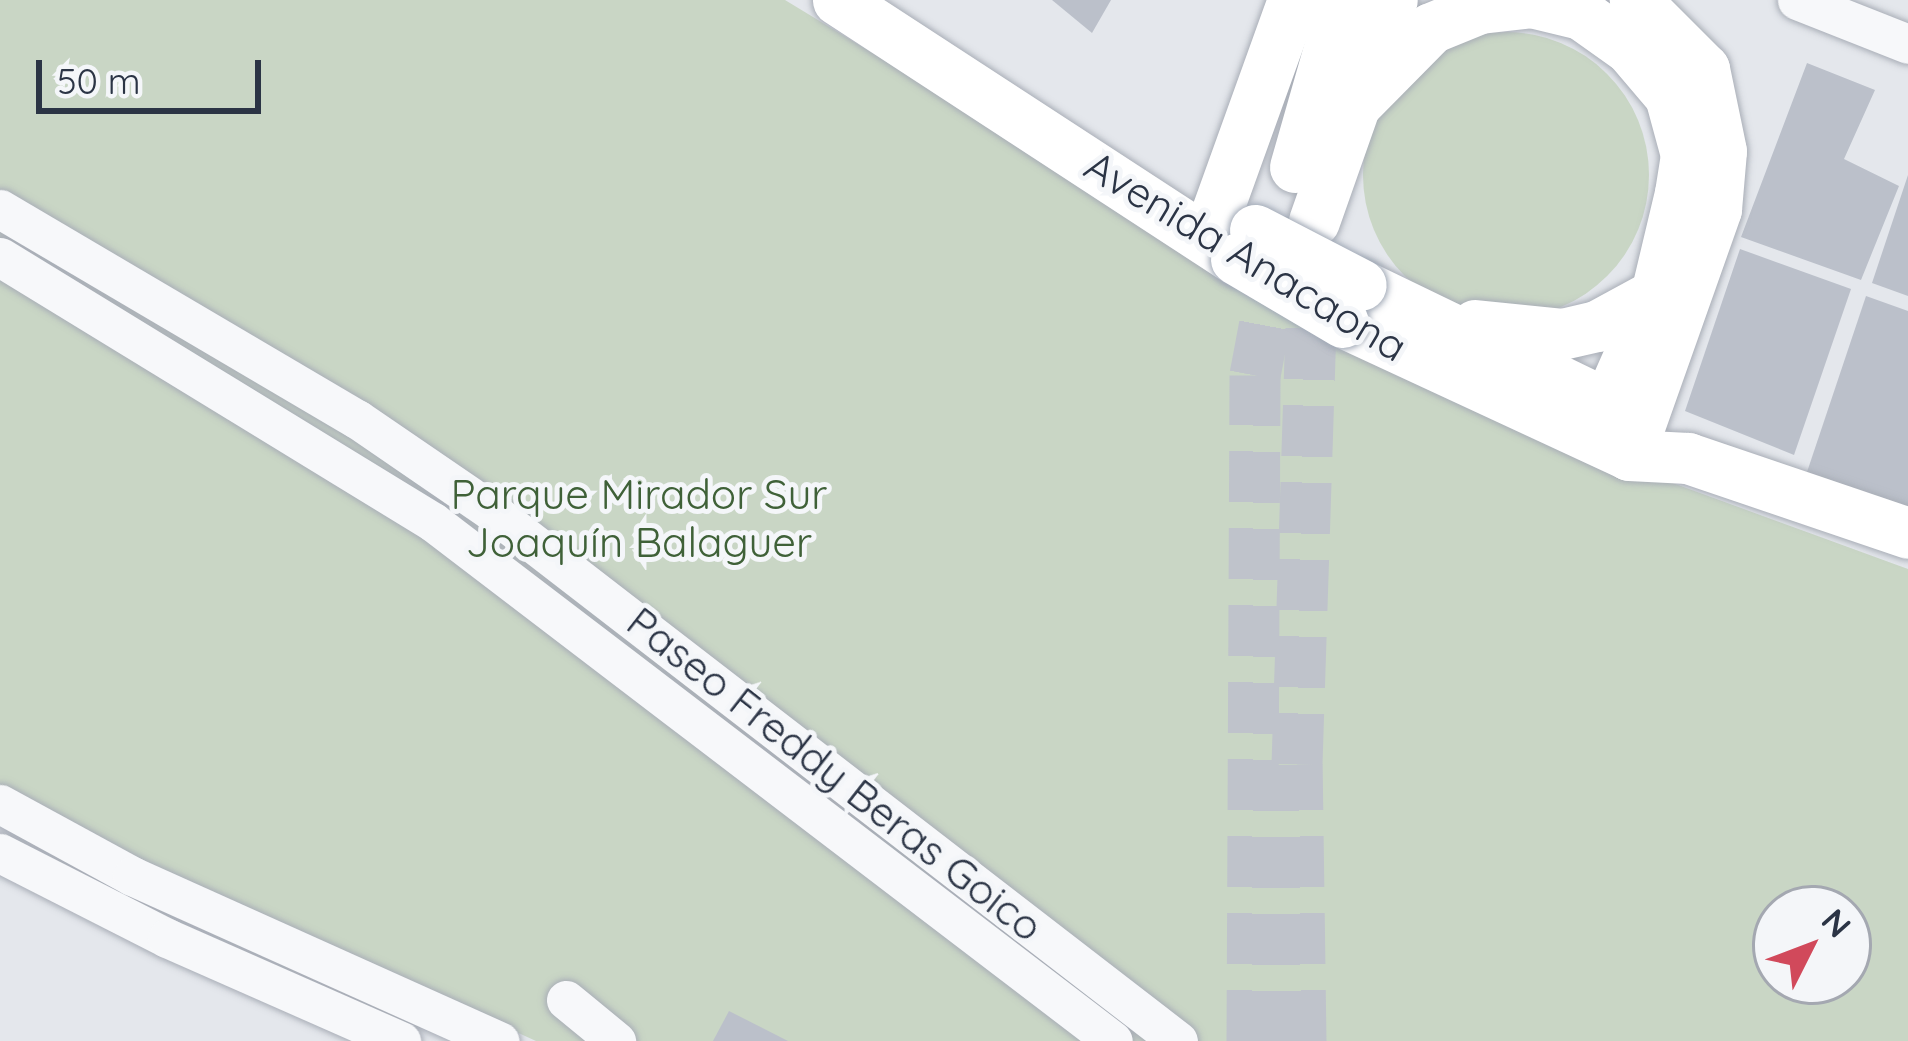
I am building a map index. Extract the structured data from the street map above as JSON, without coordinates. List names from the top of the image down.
{
  "streets": {
    "main road": ["Avenida Anacaona"],
    "street": ["Paseo Freddy Beras Goico"]
  },
  "parks": ["Parque Mirador Sur Joaquín Balaguer"],
  "scale_bar": "50 m",
  "north": "top right"
}
